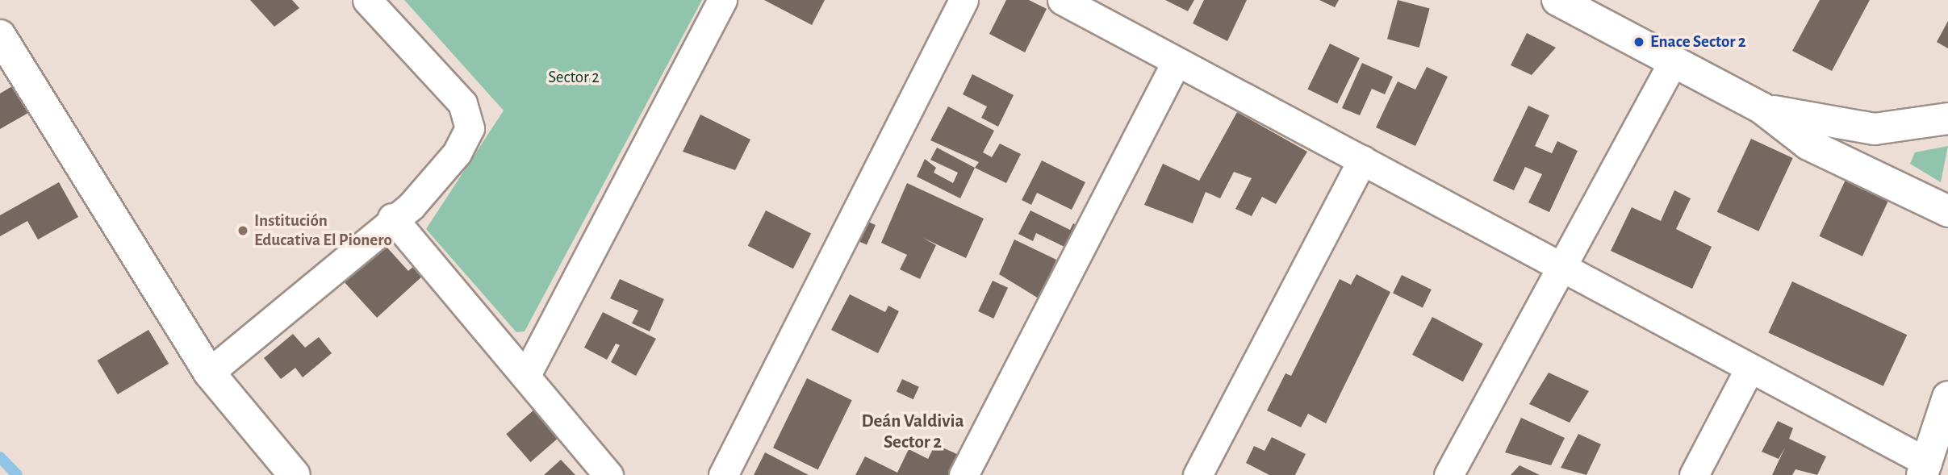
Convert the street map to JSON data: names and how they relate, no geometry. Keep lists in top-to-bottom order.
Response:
{
  "districts": ["Deán Valdivia Sector 2"],
  "parks": ["Sector 2"],
  "places": ["Enace Sector 2", "Institución Educativa El Pionero"]
}
